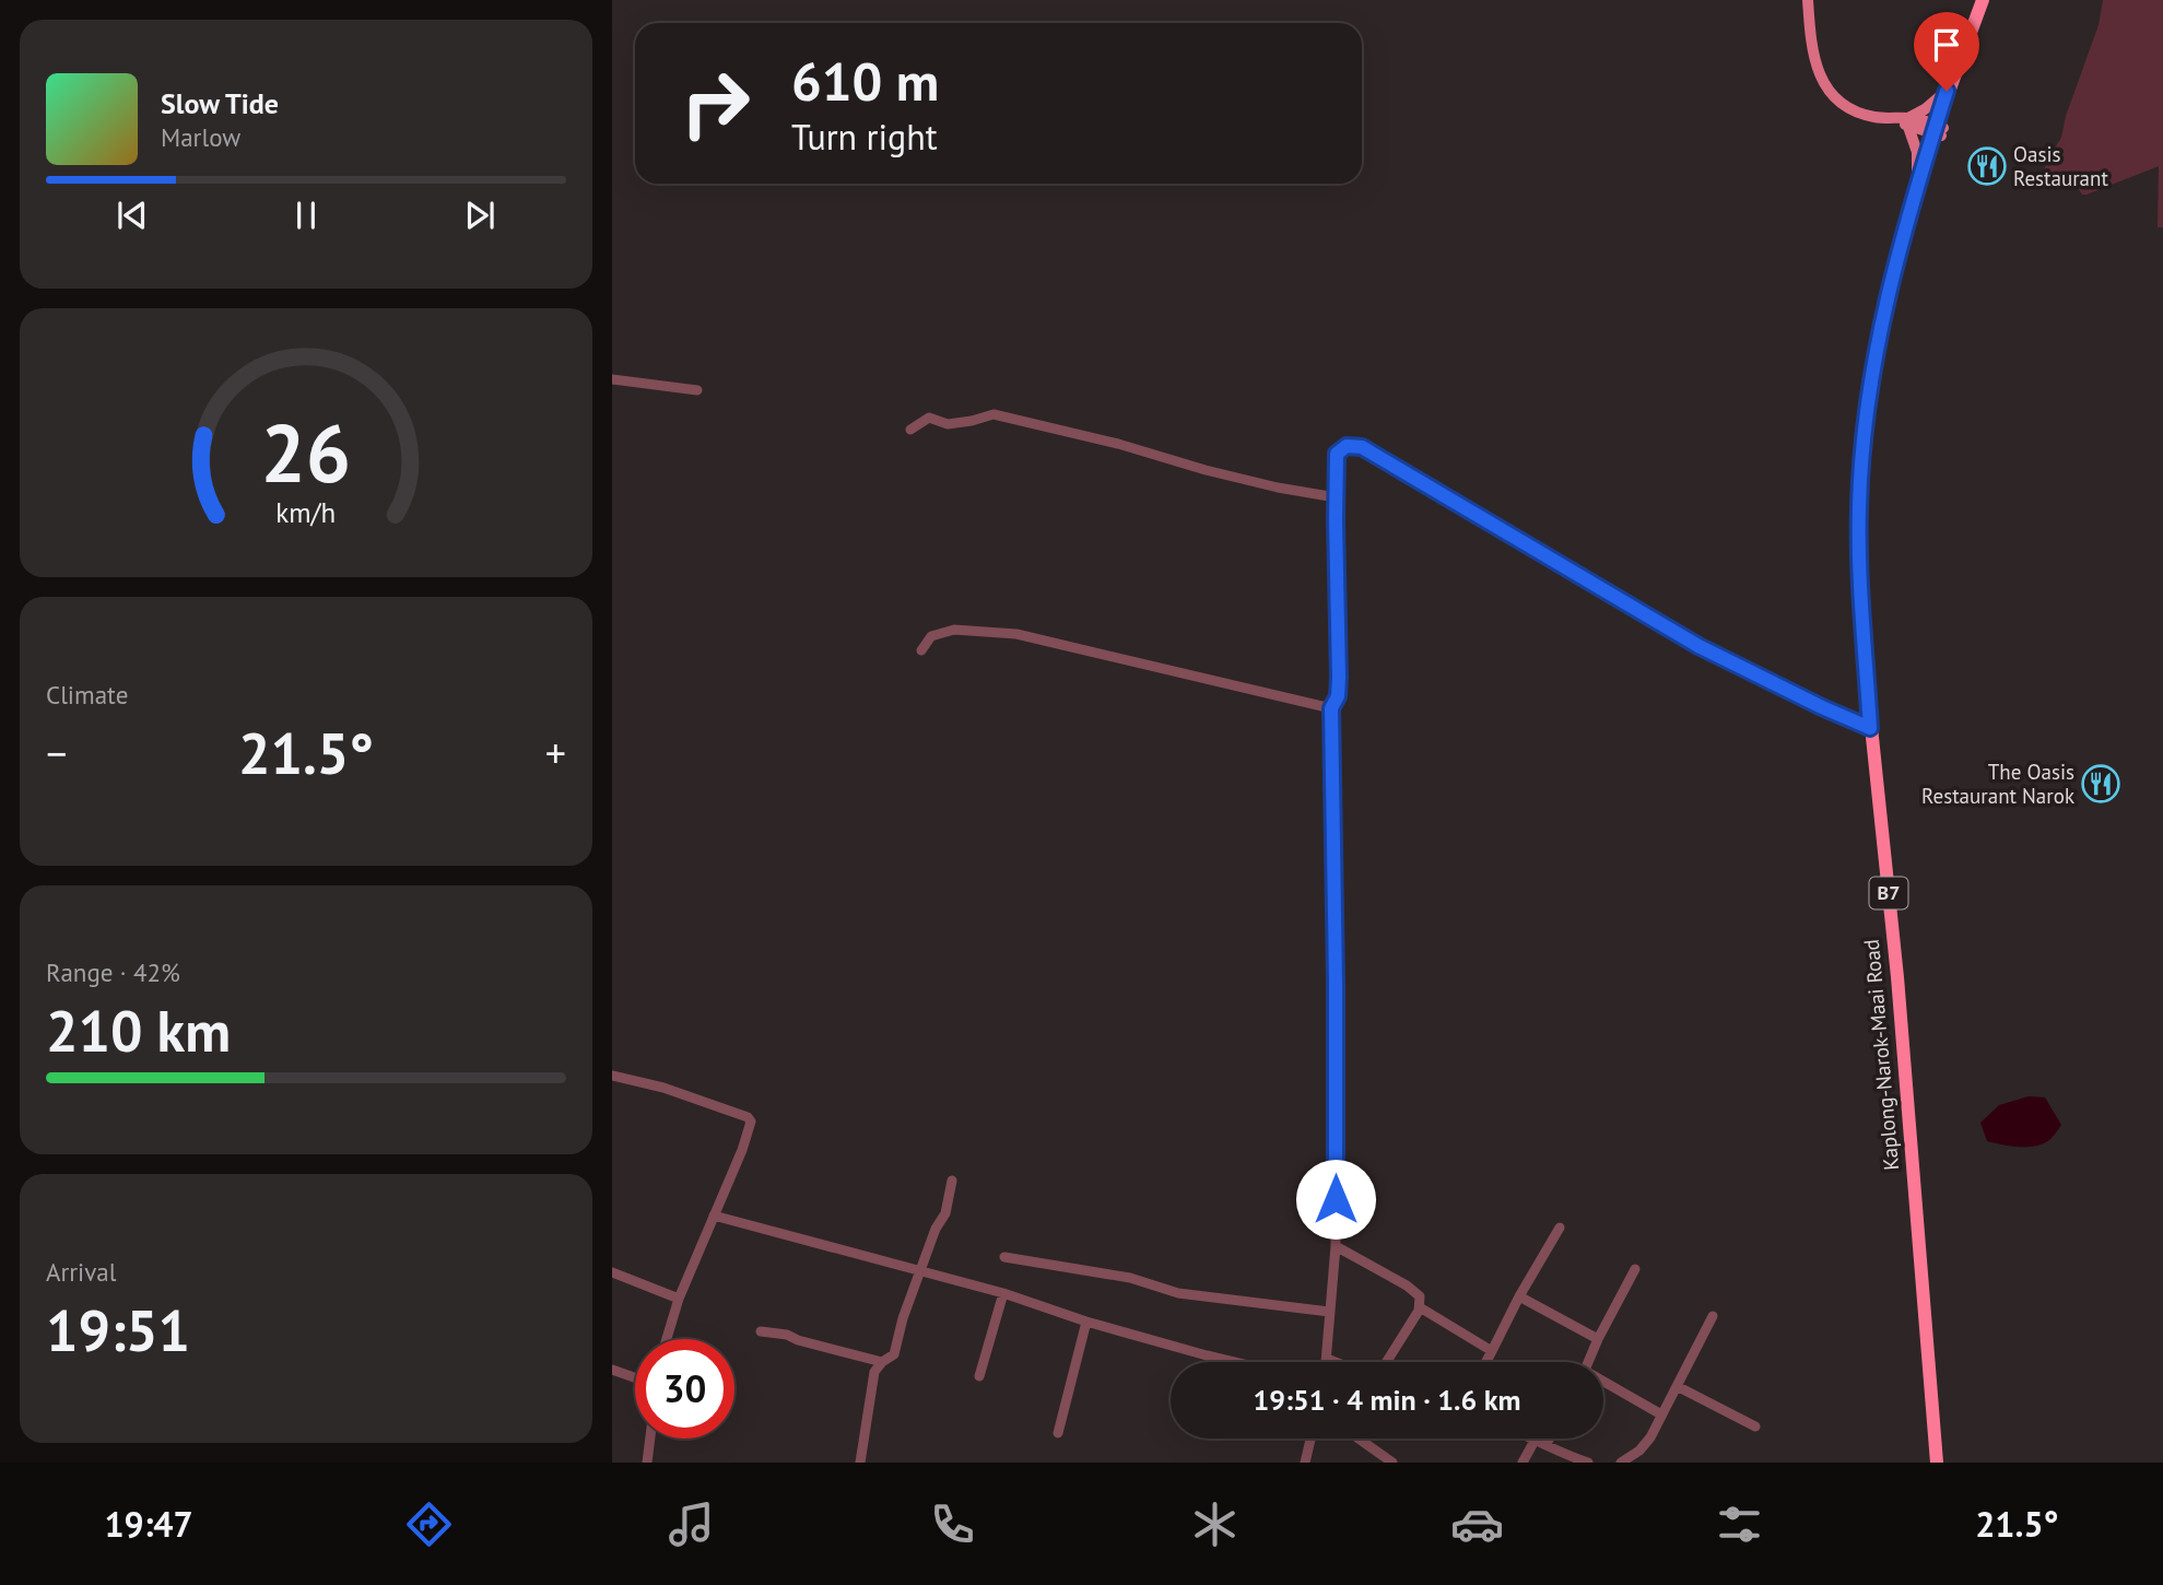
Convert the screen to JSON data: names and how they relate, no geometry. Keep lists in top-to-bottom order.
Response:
{
  "streets": {
    "highway": ["B7", "Kaplong-Narok-Maai Road"]
  },
  "places": {
    "restaurant": ["Oasis Restaurant", "The Oasis Restaurant Narok"]
  },
  "page": {
    "turn": ["610 m", "Turn right"],
    "song": ["Slow Tide", "Marlow"],
    "tile": [
      "Climate",
      ["Range · 42%", "210 km"],
      ["Arrival", "19:51"]
    ],
    "heat": ["−", "21.5°", "+"],
    "limit": "30",
    "trip": "19:51 · 4 min · 1.6 km",
    "tabs": ["19:47", "21.5°"],
    "gauge": ["26", "km/h"]
  }
}
